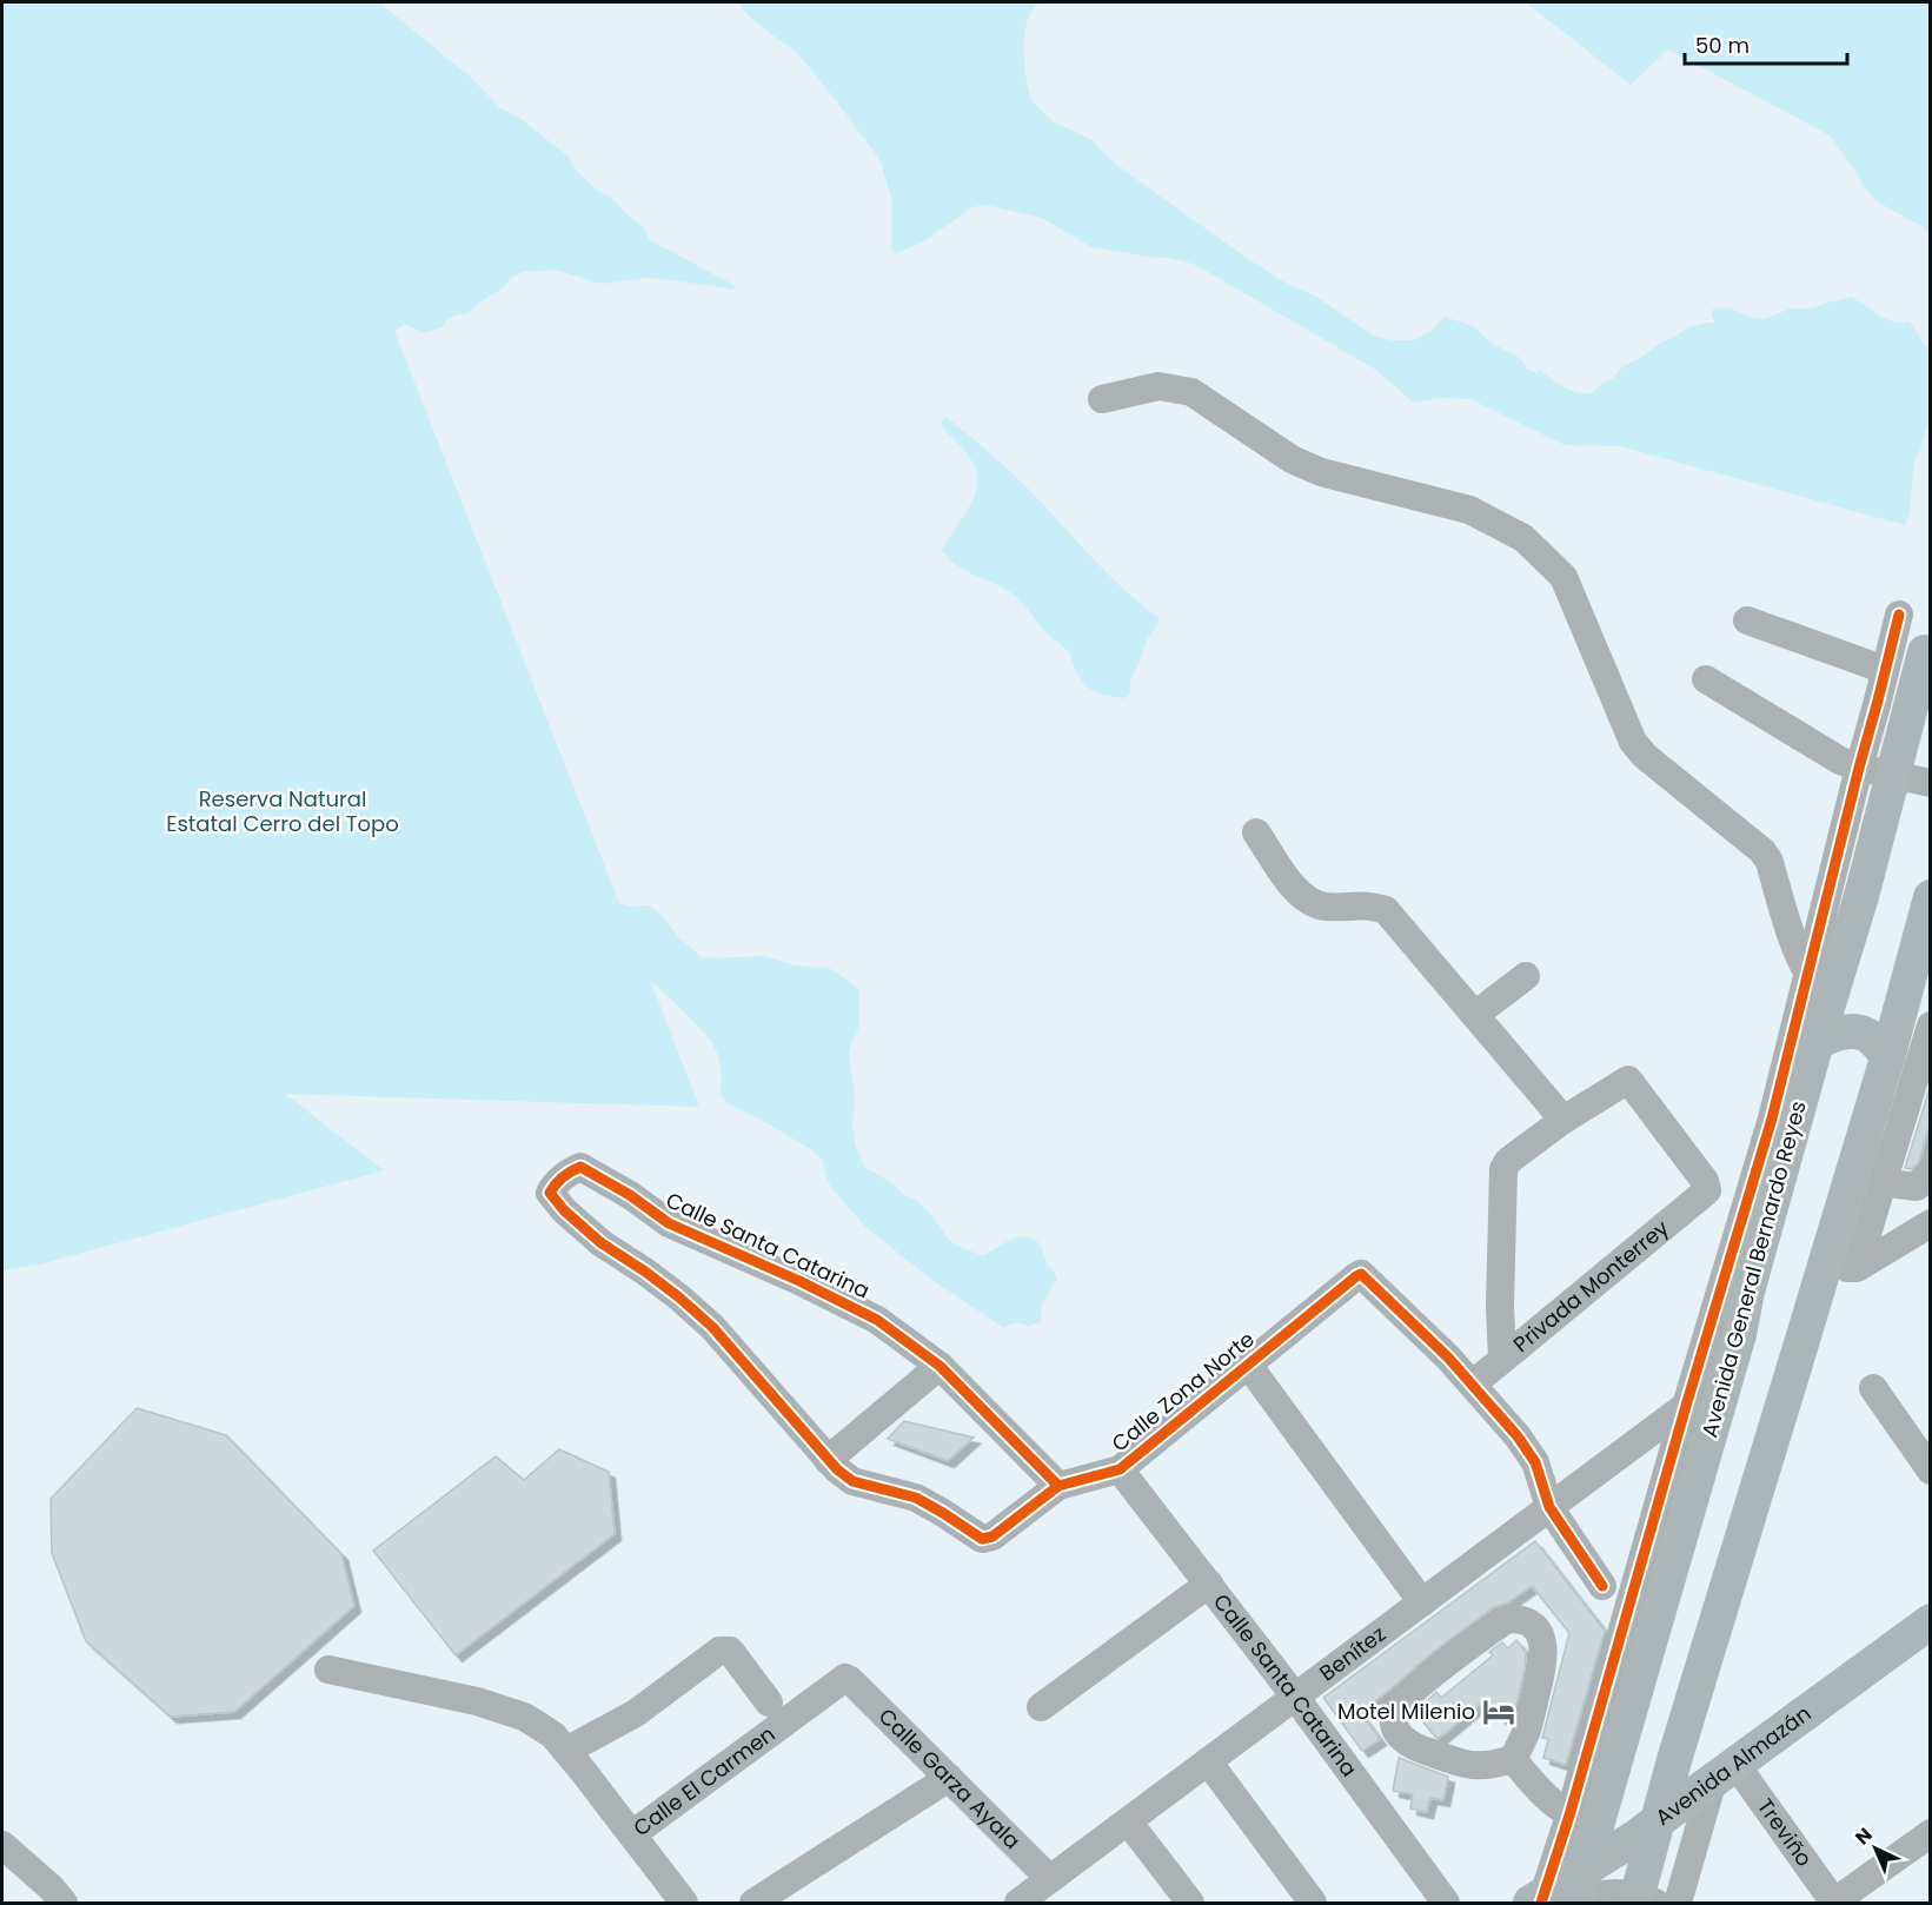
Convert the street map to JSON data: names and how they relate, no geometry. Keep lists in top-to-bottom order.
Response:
{
  "streets": {
    "main road": ["Avenida General Bernardo Reyes", "Avenida Almazán"],
    "street": [
      "Calle Santa Catarina",
      "Privada Monterrey",
      "Calle Zona Norte",
      "Benítez",
      "Calle Garza Ayala",
      "Calle El Carmen",
      "Treviño"
    ]
  },
  "crossings": [
    ["Calle Santa Catarina", "Calle Zona Norte"],
    ["Calle Santa Catarina", "Benítez"],
    ["Avenida General Bernardo Reyes", "Avenida Almazán"],
    ["Privada Monterrey", "Calle Zona Norte"],
    ["Benítez", "Calle Garza Ayala"],
    ["Avenida Almazán", "Treviño"],
    ["Calle Garza Ayala", "Calle El Carmen"]
  ],
  "parks": ["Reserva Natural Estatal Cerro del Topo"],
  "places": {
    "hotel": ["Motel Milenio"]
  },
  "scale_bar": "50 m",
  "north": "top left"
}
